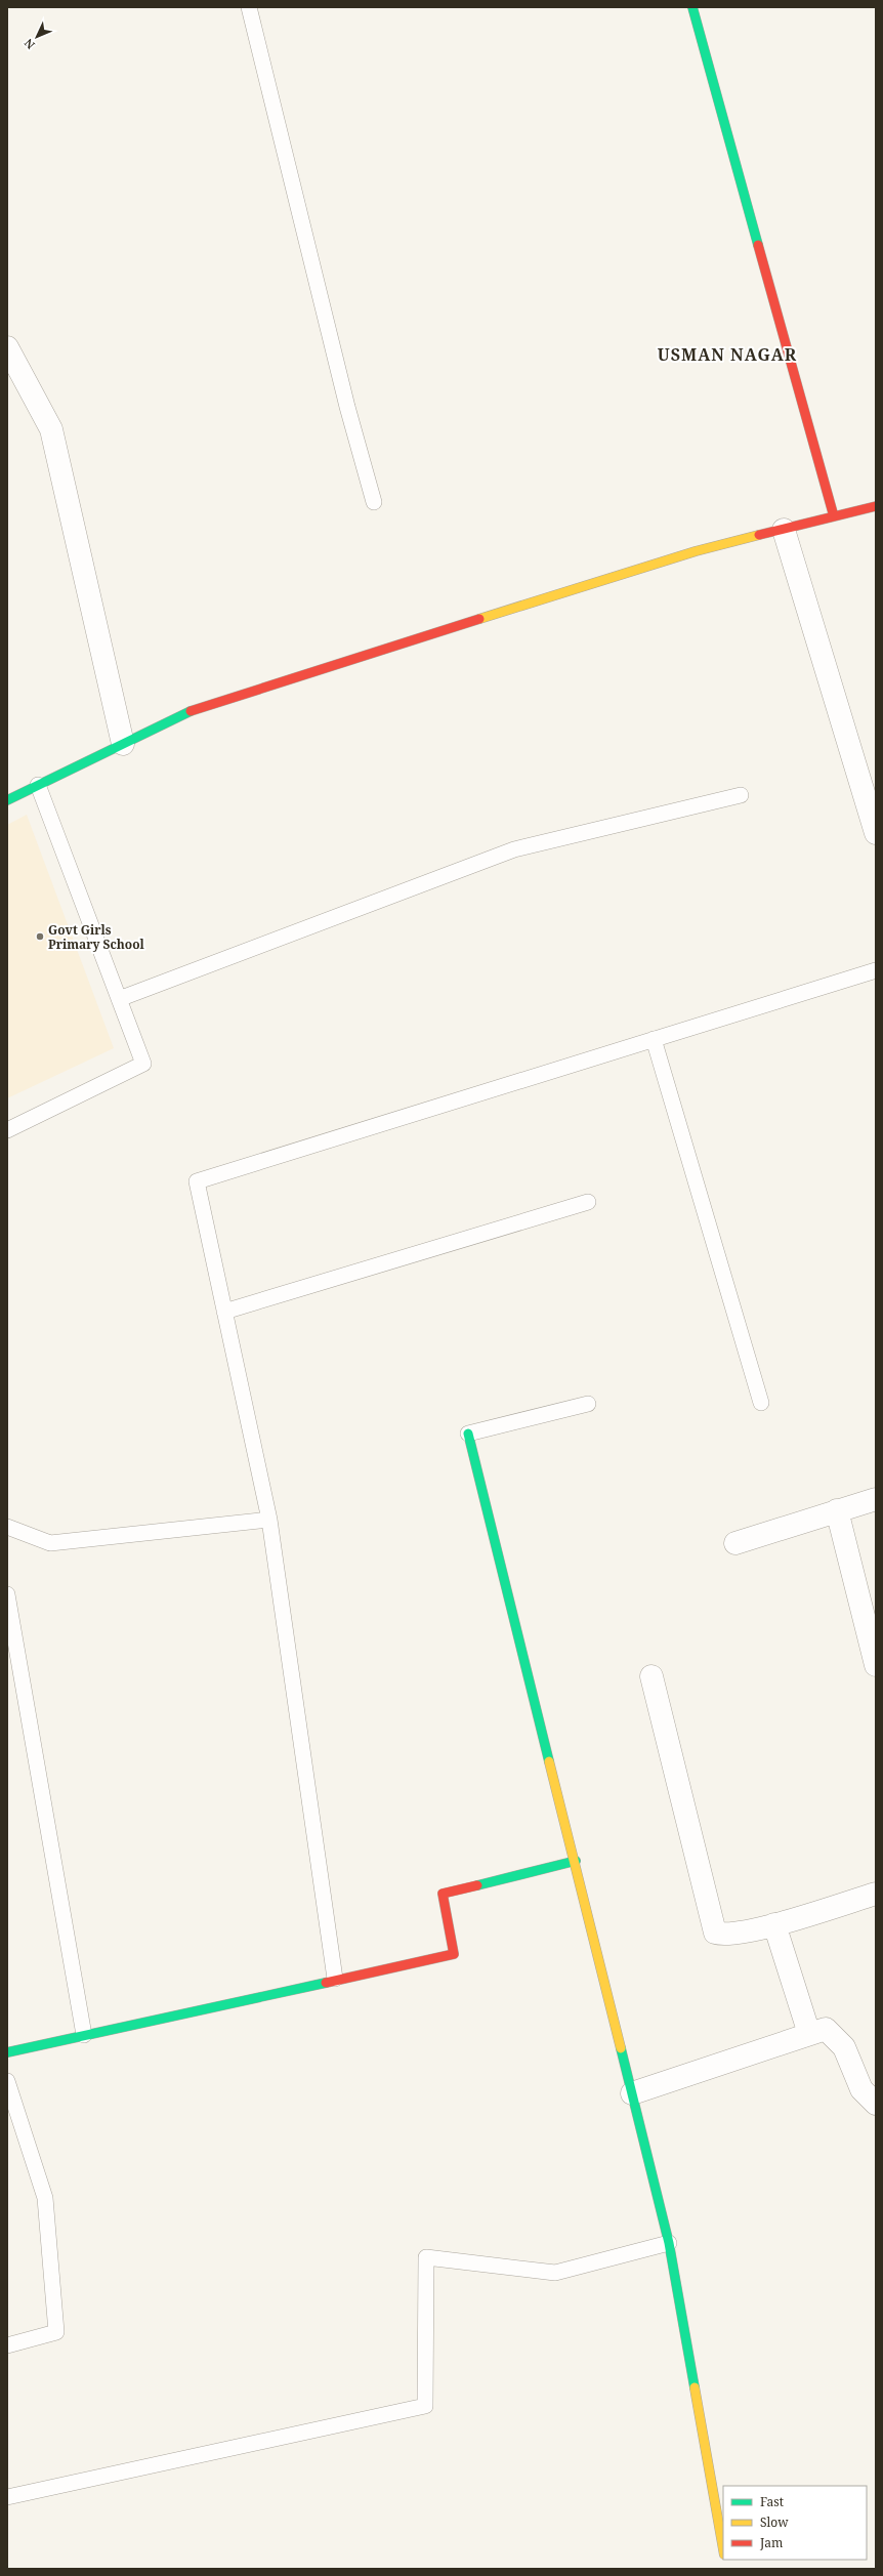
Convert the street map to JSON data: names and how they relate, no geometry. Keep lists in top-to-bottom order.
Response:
{
  "districts": ["USMAN NAGAR"],
  "places": ["Govt Girls Primary School"],
  "legend": ["Fast", "Slow", "Jam"],
  "north": "bottom left"
}
